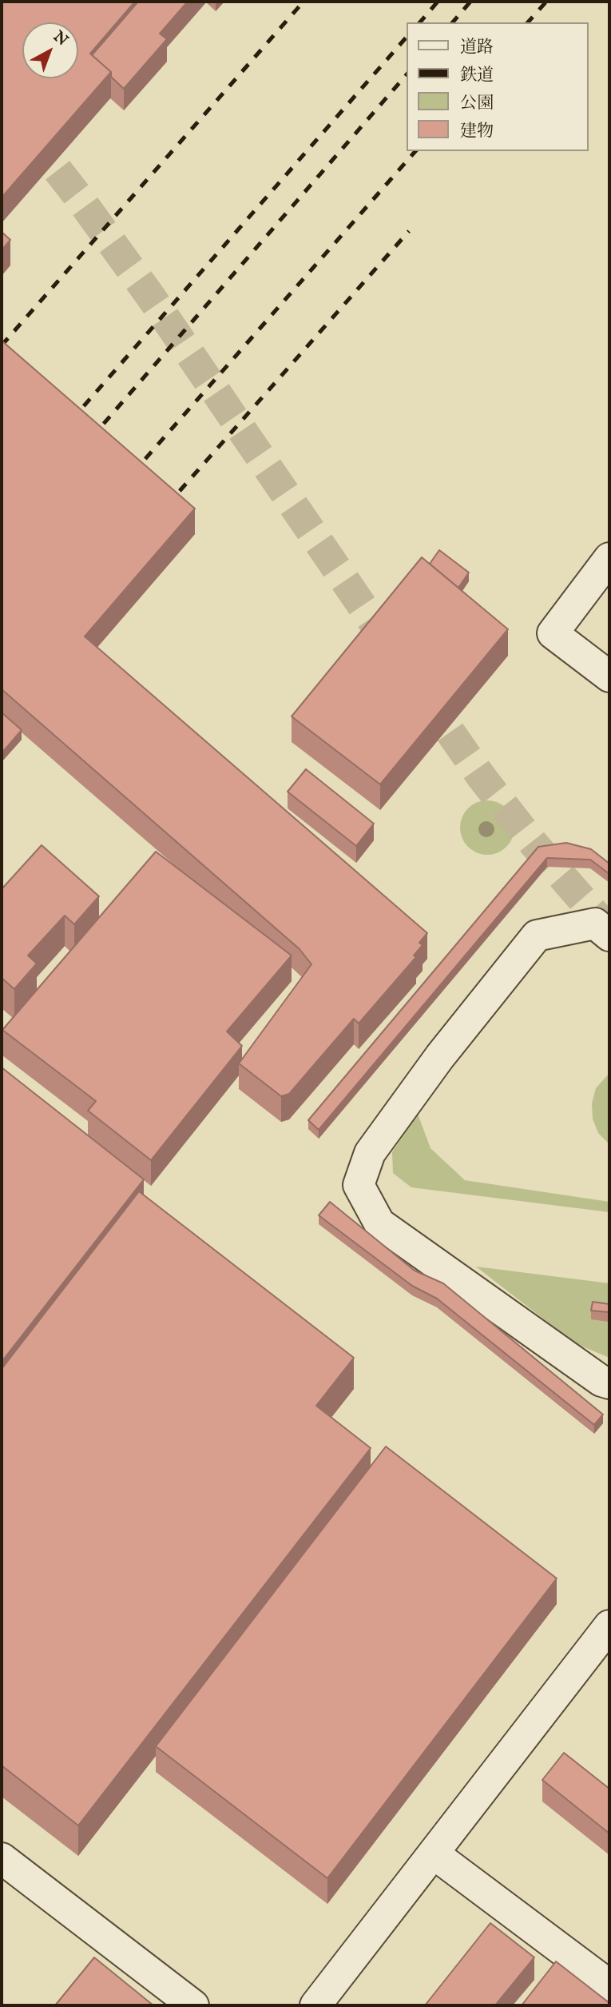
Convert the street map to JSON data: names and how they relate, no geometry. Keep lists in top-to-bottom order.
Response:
{
  "legend": [
    "道路",
    "鉄道",
    "公園",
    "建物"
  ],
  "north": "top right"
}
